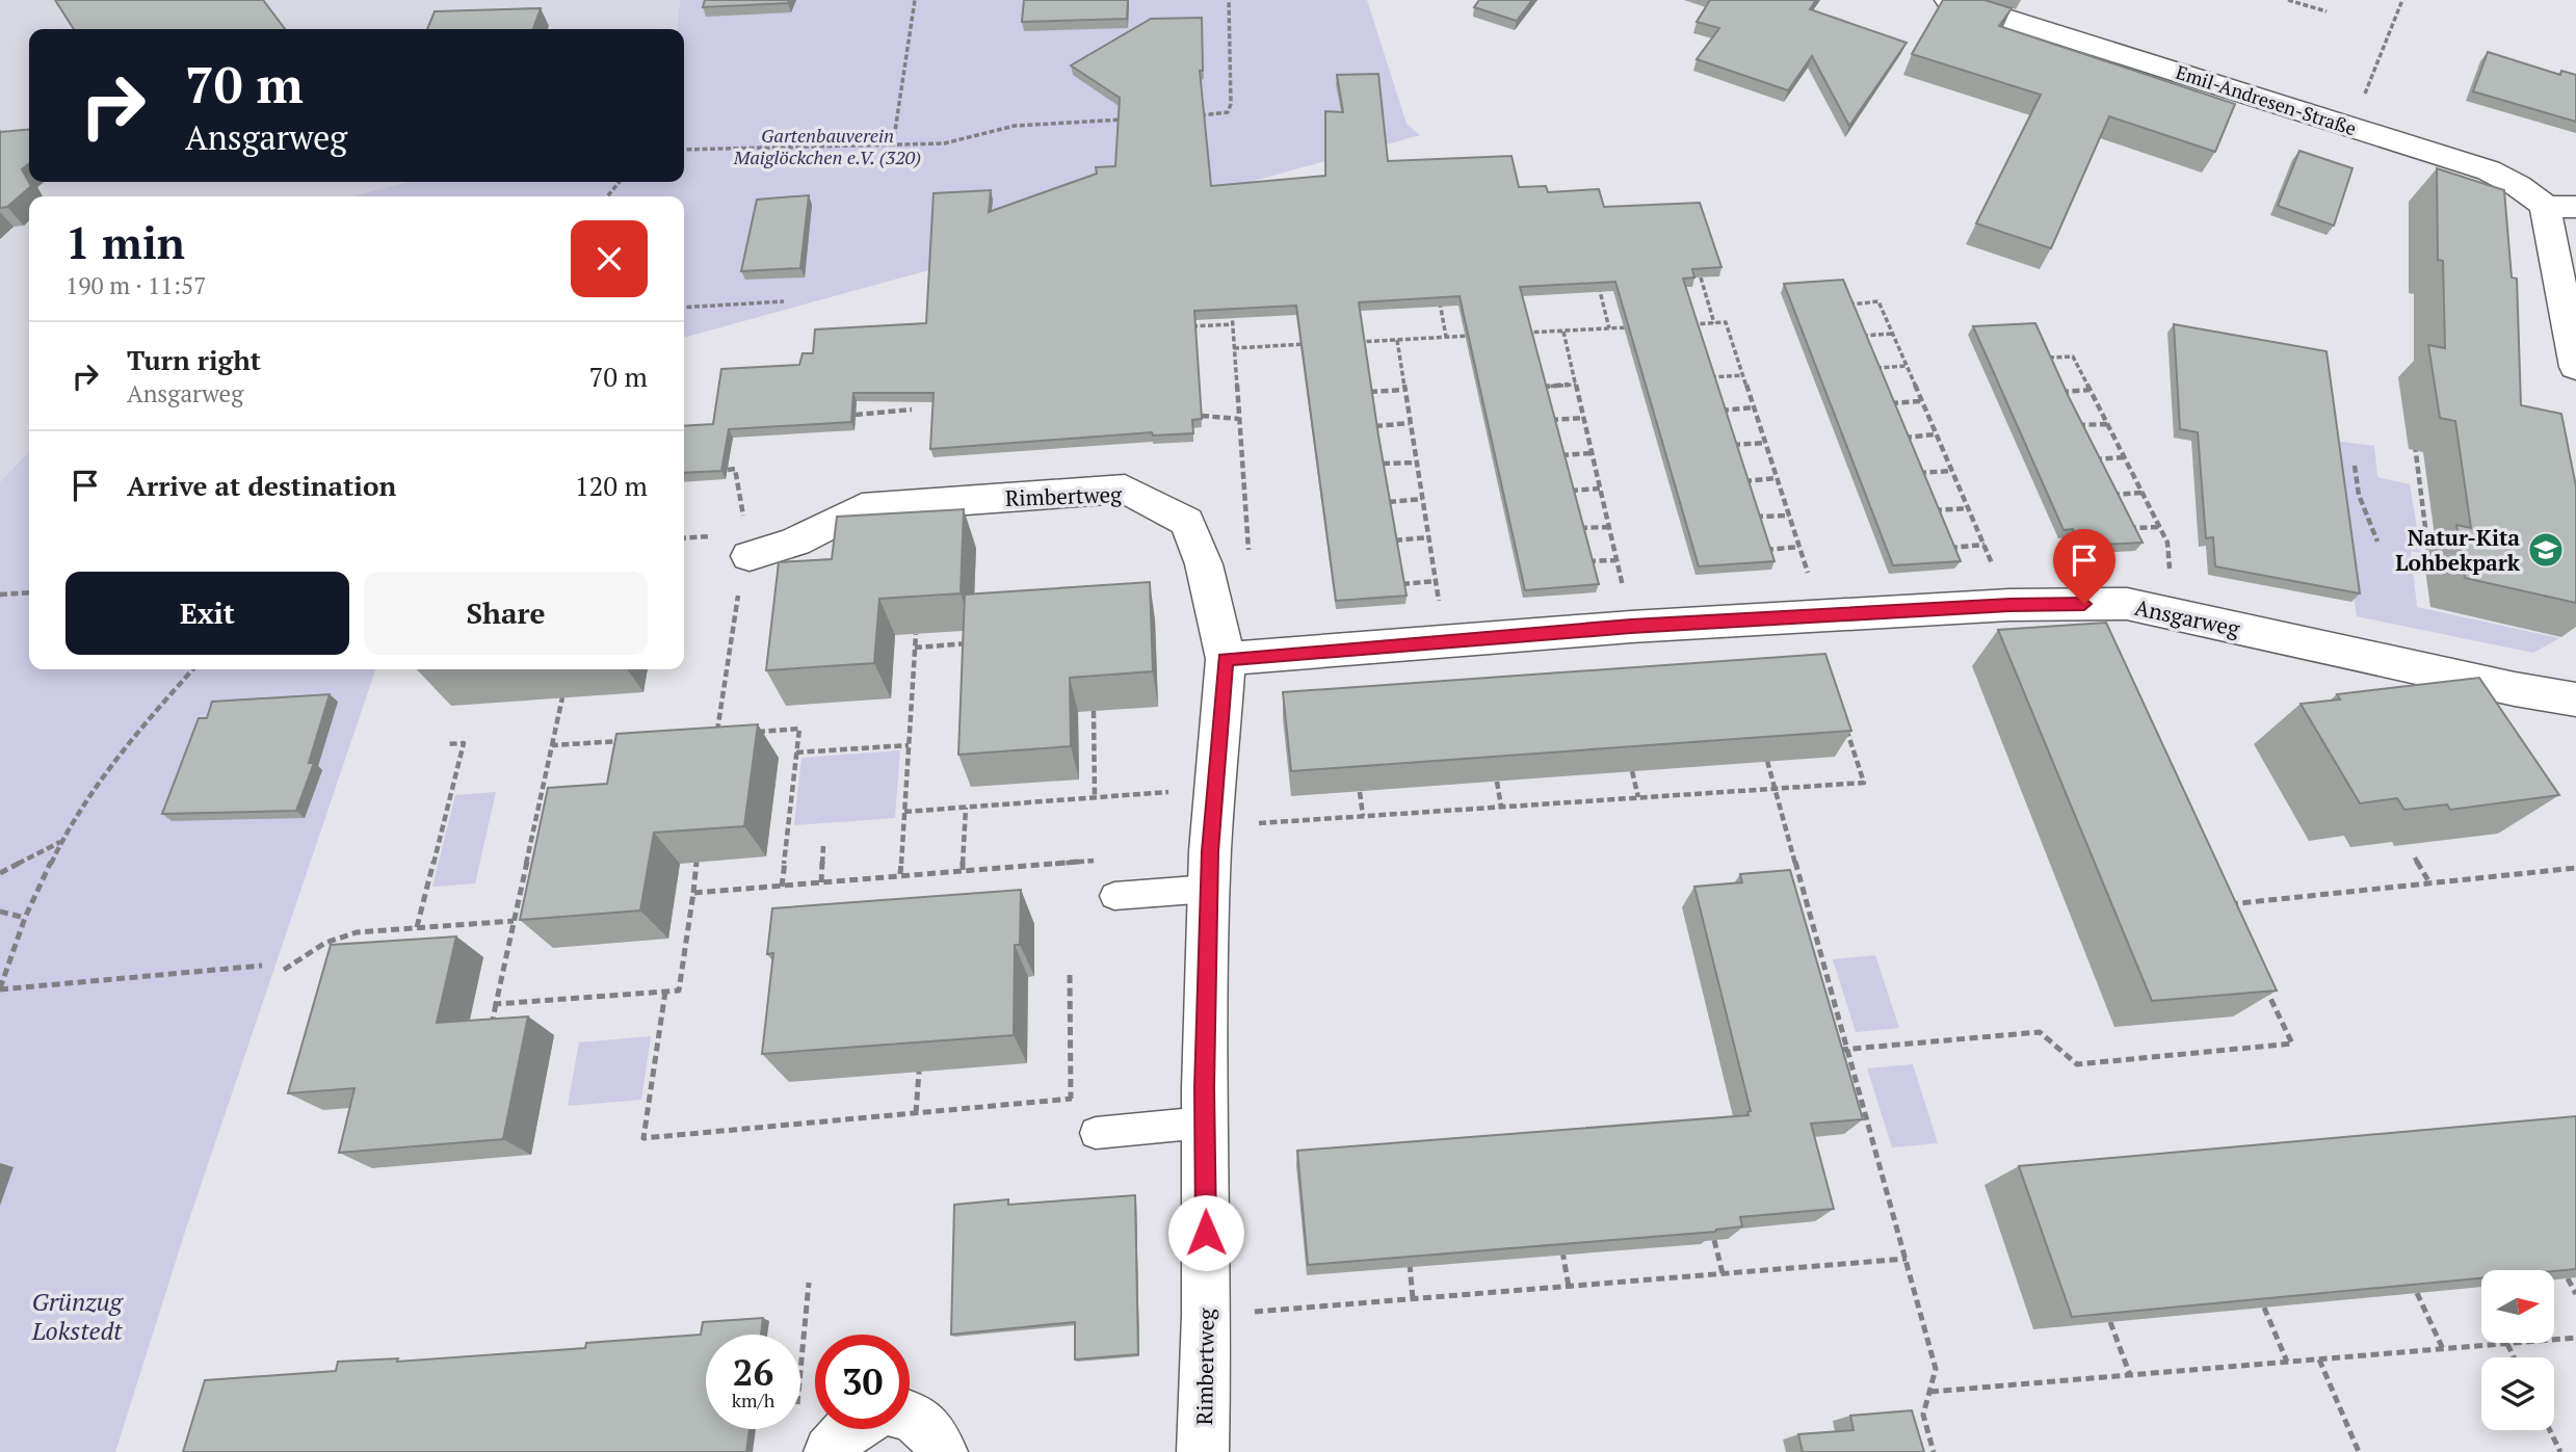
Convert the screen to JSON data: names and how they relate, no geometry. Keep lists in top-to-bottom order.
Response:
{
  "streets": {
    "street": ["Emil-Andresen-Straße", "Rimbertweg", "Ansgarweg"]
  },
  "crossings": [
    ["Rimbertweg", "Ansgarweg"]
  ],
  "parks": ["Gartenbauverein Maiglöckchen e.V. (320)", "Grünzug Lokstedt"],
  "places": {
    "school or university": ["Natur-Kita Lohbekpark"]
  },
  "north": "right",
  "page": {
    "turn": ["70 m", "Ansgarweg"],
    "heading": ["1 min", "190 m · 11:57"],
    "list": [
      {
        "name": "Turn right",
        "note": "Ansgarweg",
        "value": "70 m"
      },
      {
        "name": "Arrive at destination",
        "value": "120 m"
      }
    ],
    "buttons": ["Exit", "Share"],
    "speed": "26 km/h",
    "limit": "30"
  }
}
